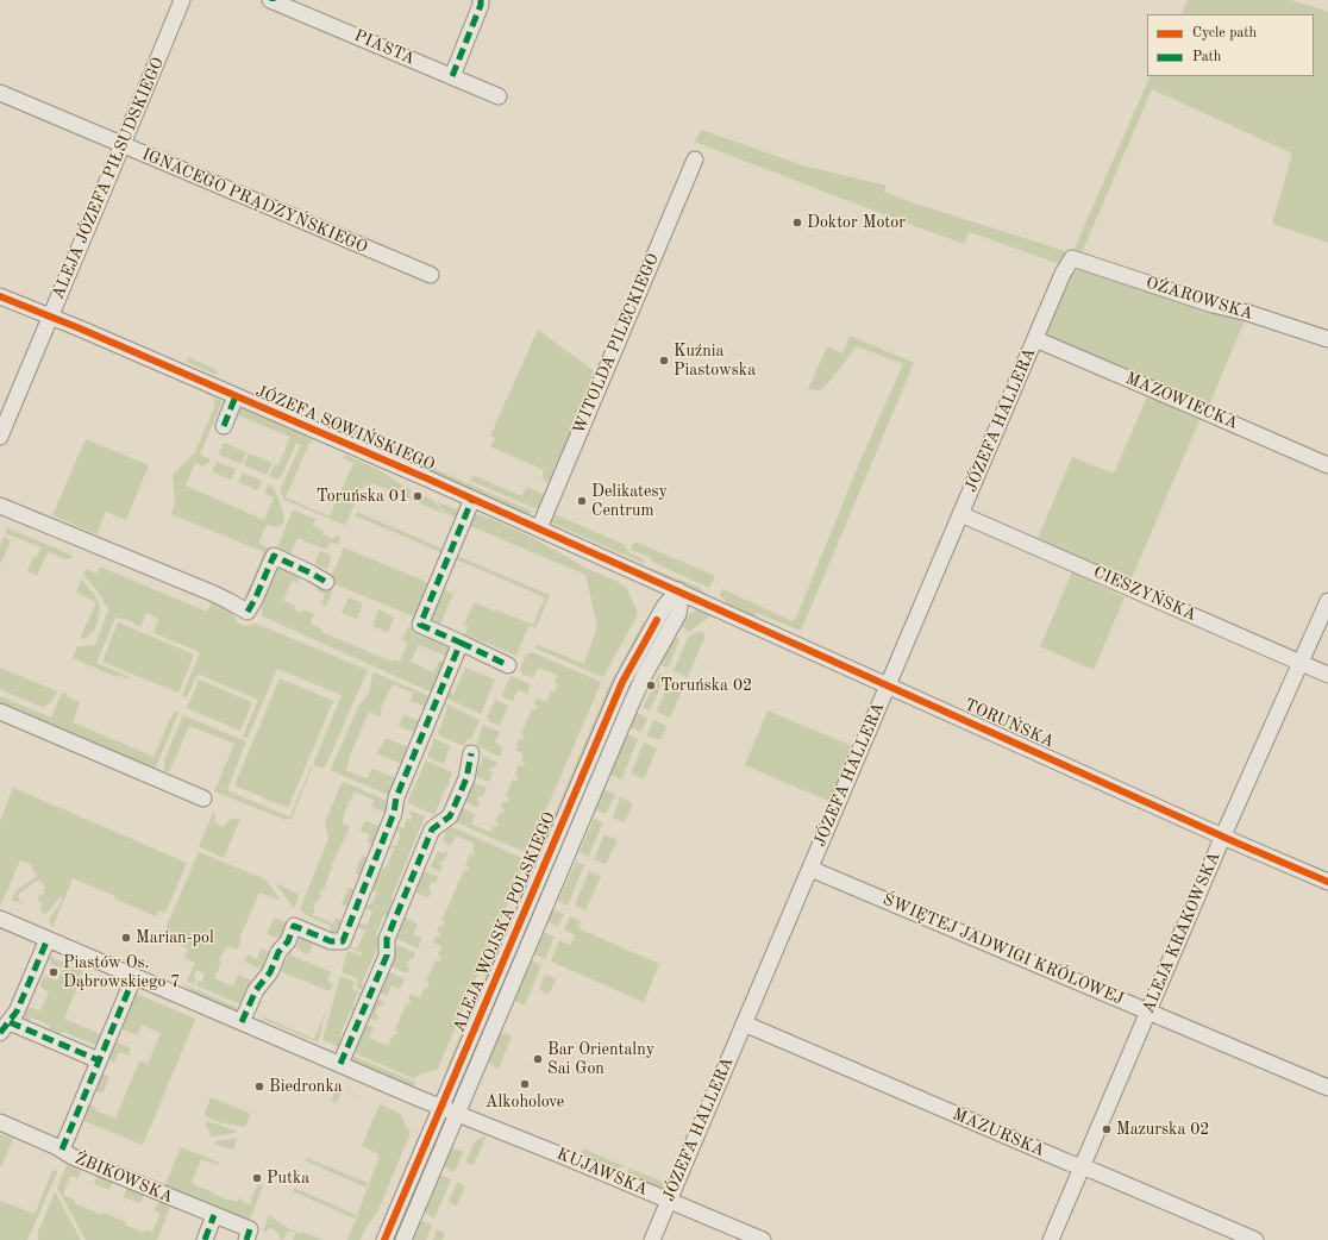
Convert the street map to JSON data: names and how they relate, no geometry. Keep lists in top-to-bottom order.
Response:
{
  "streets": {
    "street": [
      "PIASTA",
      "ALEJA JÓZEFA PIŁSUDSKIEGO",
      "IGNACEGO PRĄDZYŃSKIEGO",
      "OŻAROWSKA",
      "WITOLDA PILECKIEGO",
      "MAZOWIECKA",
      "JÓZEFA HALLERA",
      "JÓZEFA SOWIŃSKIEGO",
      "CIESZYŃSKA",
      "TORUŃSKA",
      "ALEJA WOJSKA POLSKIEGO",
      "ALEJA KRAKOWSKA",
      "ŚWIĘTEJ JADWIGI KRÓLOWEJ",
      "MAZURSKA",
      "KUJAWSKA",
      "ŻBIKOWSKA"
    ]
  },
  "crossings": [
    ["ALEJA JÓZEFA PIŁSUDSKIEGO", "IGNACEGO PRĄDZYŃSKIEGO"],
    ["ALEJA JÓZEFA PIŁSUDSKIEGO", "JÓZEFA SOWIŃSKIEGO"],
    ["OŻAROWSKA", "JÓZEFA HALLERA"],
    ["WITOLDA PILECKIEGO", "JÓZEFA SOWIŃSKIEGO"],
    ["MAZOWIECKA", "JÓZEFA HALLERA"],
    ["JÓZEFA HALLERA", "CIESZYŃSKA"],
    ["JÓZEFA HALLERA", "TORUŃSKA"],
    ["JÓZEFA HALLERA", "ŚWIĘTEJ JADWIGI KRÓLOWEJ"],
    ["JÓZEFA HALLERA", "MAZURSKA"],
    ["JÓZEFA HALLERA", "KUJAWSKA"],
    ["JÓZEFA SOWIŃSKIEGO", "TORUŃSKA"],
    ["JÓZEFA SOWIŃSKIEGO", "ALEJA WOJSKA POLSKIEGO"],
    ["CIESZYŃSKA", "ALEJA KRAKOWSKA"],
    ["TORUŃSKA", "ALEJA WOJSKA POLSKIEGO"],
    ["TORUŃSKA", "ALEJA KRAKOWSKA"],
    ["ALEJA WOJSKA POLSKIEGO", "KUJAWSKA"],
    ["ALEJA KRAKOWSKA", "ŚWIĘTEJ JADWIGI KRÓLOWEJ"],
    ["ALEJA KRAKOWSKA", "MAZURSKA"]
  ],
  "places": [
    "Doktor Motor",
    "Kuźnia Piastowska",
    "Toruńska 01",
    "Delikatesy Centrum",
    "Toruńska 02",
    "Marian-pol",
    "Piastów Os. Dąbrowskiego 7",
    "Bar Orientalny Sai Gon",
    "Alkoholove",
    "Biedronka",
    "Mazurska 02",
    "Putka"
  ],
  "legend": ["Cycle path", "Path"]
}
